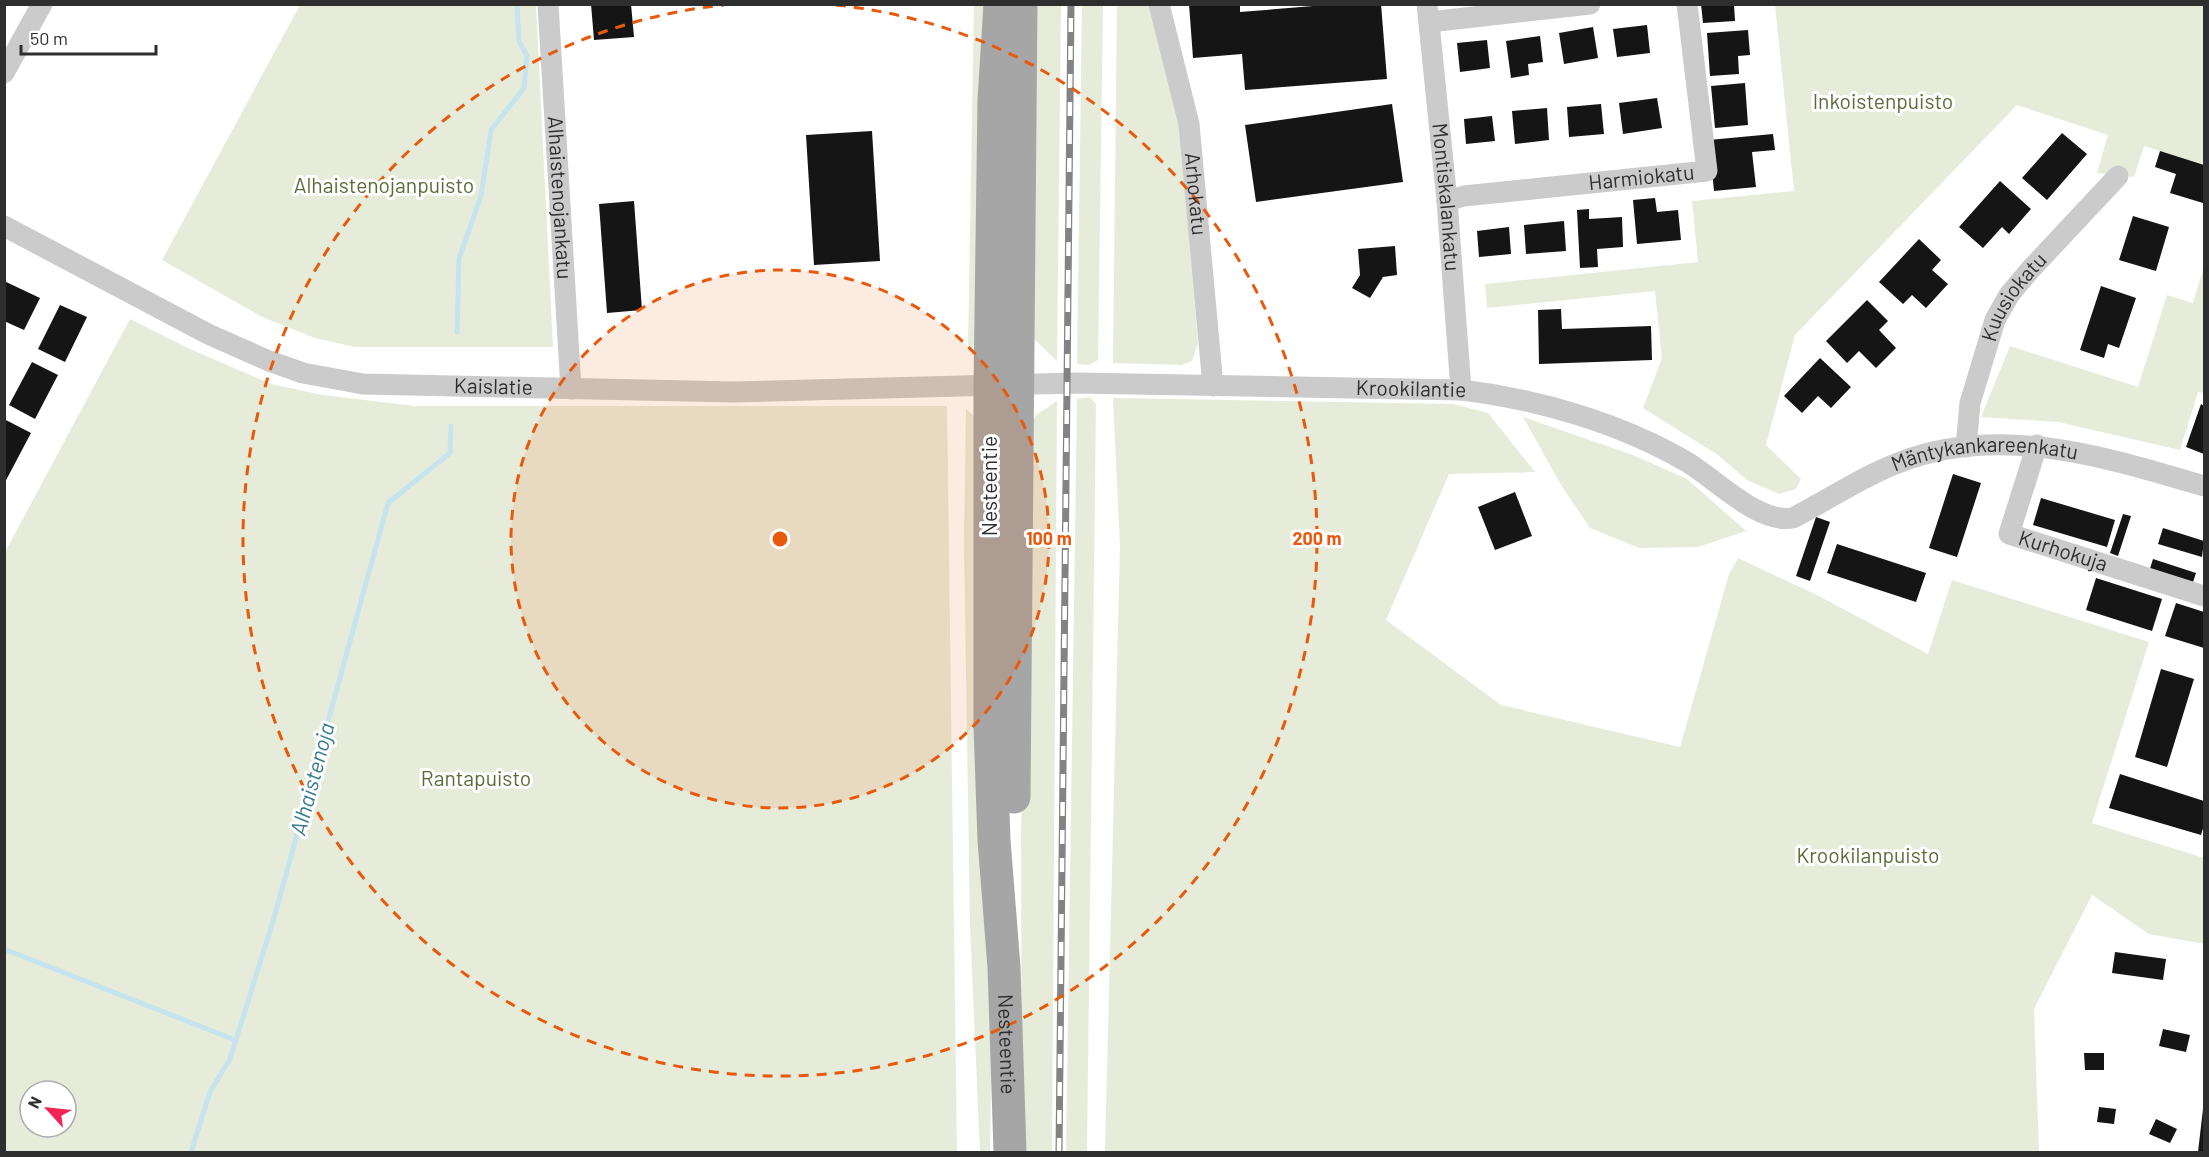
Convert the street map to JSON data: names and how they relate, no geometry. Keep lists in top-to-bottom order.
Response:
{
  "streets": {
    "main road": ["Nesteentie"],
    "street": [
      "Harmiokatu",
      "Arhokatu",
      "Alhaistenojankatu",
      "Montiskalankatu",
      "Kuusiokatu",
      "Kaislatie",
      "Krookilantie",
      "Mäntykankareenkatu",
      "Kurhokuja"
    ]
  },
  "crossings": [
    ["Harmiokatu", "Montiskalankatu"],
    ["Arhokatu", "Krookilantie"],
    ["Alhaistenojankatu", "Kaislatie"],
    ["Montiskalankatu", "Krookilantie"],
    ["Kuusiokatu", "Mäntykankareenkatu"],
    ["Kaislatie", "Krookilantie"],
    ["Kaislatie", "Nesteentie"],
    ["Krookilantie", "Mäntykankareenkatu"],
    ["Krookilantie", "Nesteentie"],
    ["Mäntykankareenkatu", "Kurhokuja"]
  ],
  "water": ["Alhaistenoja"],
  "parks": [
    "Inkoistenpuisto",
    "Alhaistenojanpuisto",
    "Rantapuisto",
    "Krookilanpuisto"
  ],
  "scale_bar": "50 m",
  "north": "top left",
  "rings": ["100 m", "200 m"]
}
